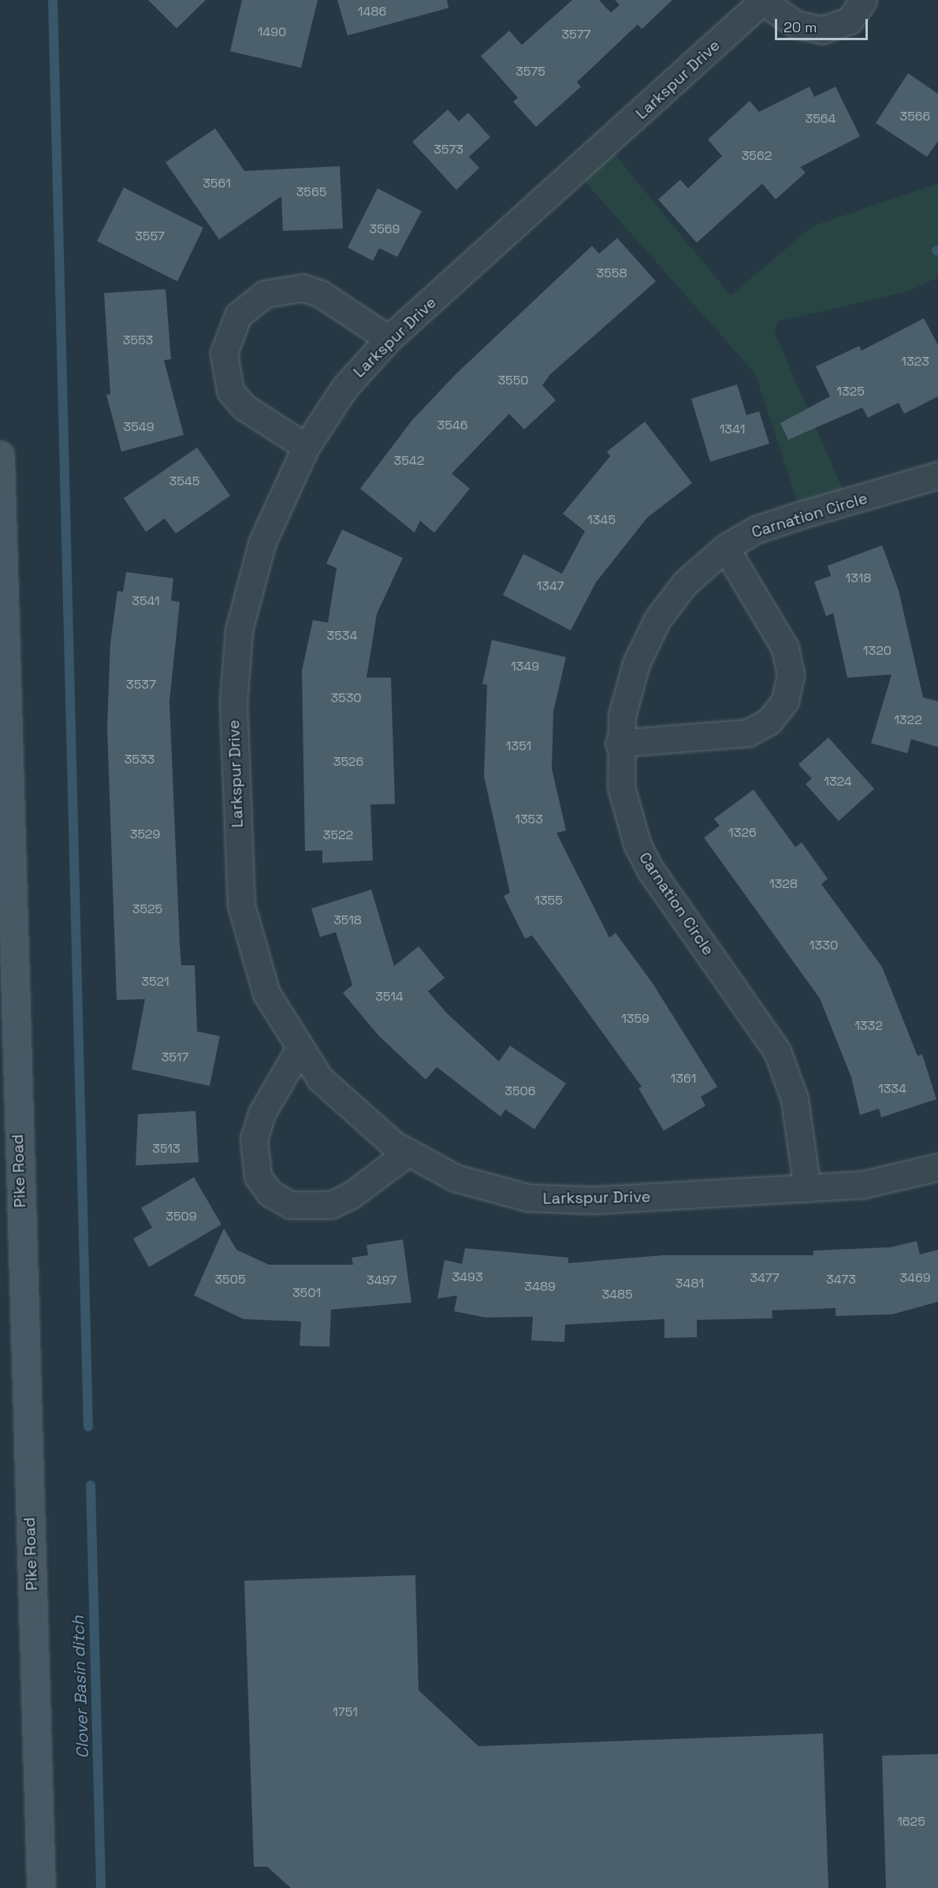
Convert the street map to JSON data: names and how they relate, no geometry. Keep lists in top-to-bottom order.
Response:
{
  "streets": {
    "street": ["Larkspur Drive", "Carnation Circle", "Pike Road"]
  },
  "crossings": [
    ["Larkspur Drive", "Carnation Circle"]
  ],
  "water": ["Clover Basin ditch"],
  "house_numbers": [
    "1486",
    "1490",
    "3577",
    "3575",
    "3566",
    "3564",
    "3573",
    "3562",
    "3561",
    "3565",
    "3569",
    "3557",
    "3558",
    "3553",
    "1323",
    "3550",
    "1325",
    "3546",
    "3549",
    "1341",
    "3542",
    "3545",
    "1345",
    "1318",
    "1347",
    "3541",
    "3534",
    "1320",
    "1349",
    "3537",
    "3530",
    "1322",
    "1351",
    "3533",
    "3526",
    "1324",
    "1353",
    "1326",
    "3529",
    "3522",
    "1328",
    "1355",
    "3525",
    "3518",
    "1330",
    "3521",
    "3514",
    "1359",
    "1332",
    "3517",
    "1361",
    "1334",
    "3506",
    "3513",
    "3509",
    "3493",
    "3477",
    "3469",
    "3505",
    "3473",
    "3497",
    "3481",
    "3489",
    "3501",
    "3485",
    "1751",
    "1625"
  ],
  "scale_bar": "20 m"
}
